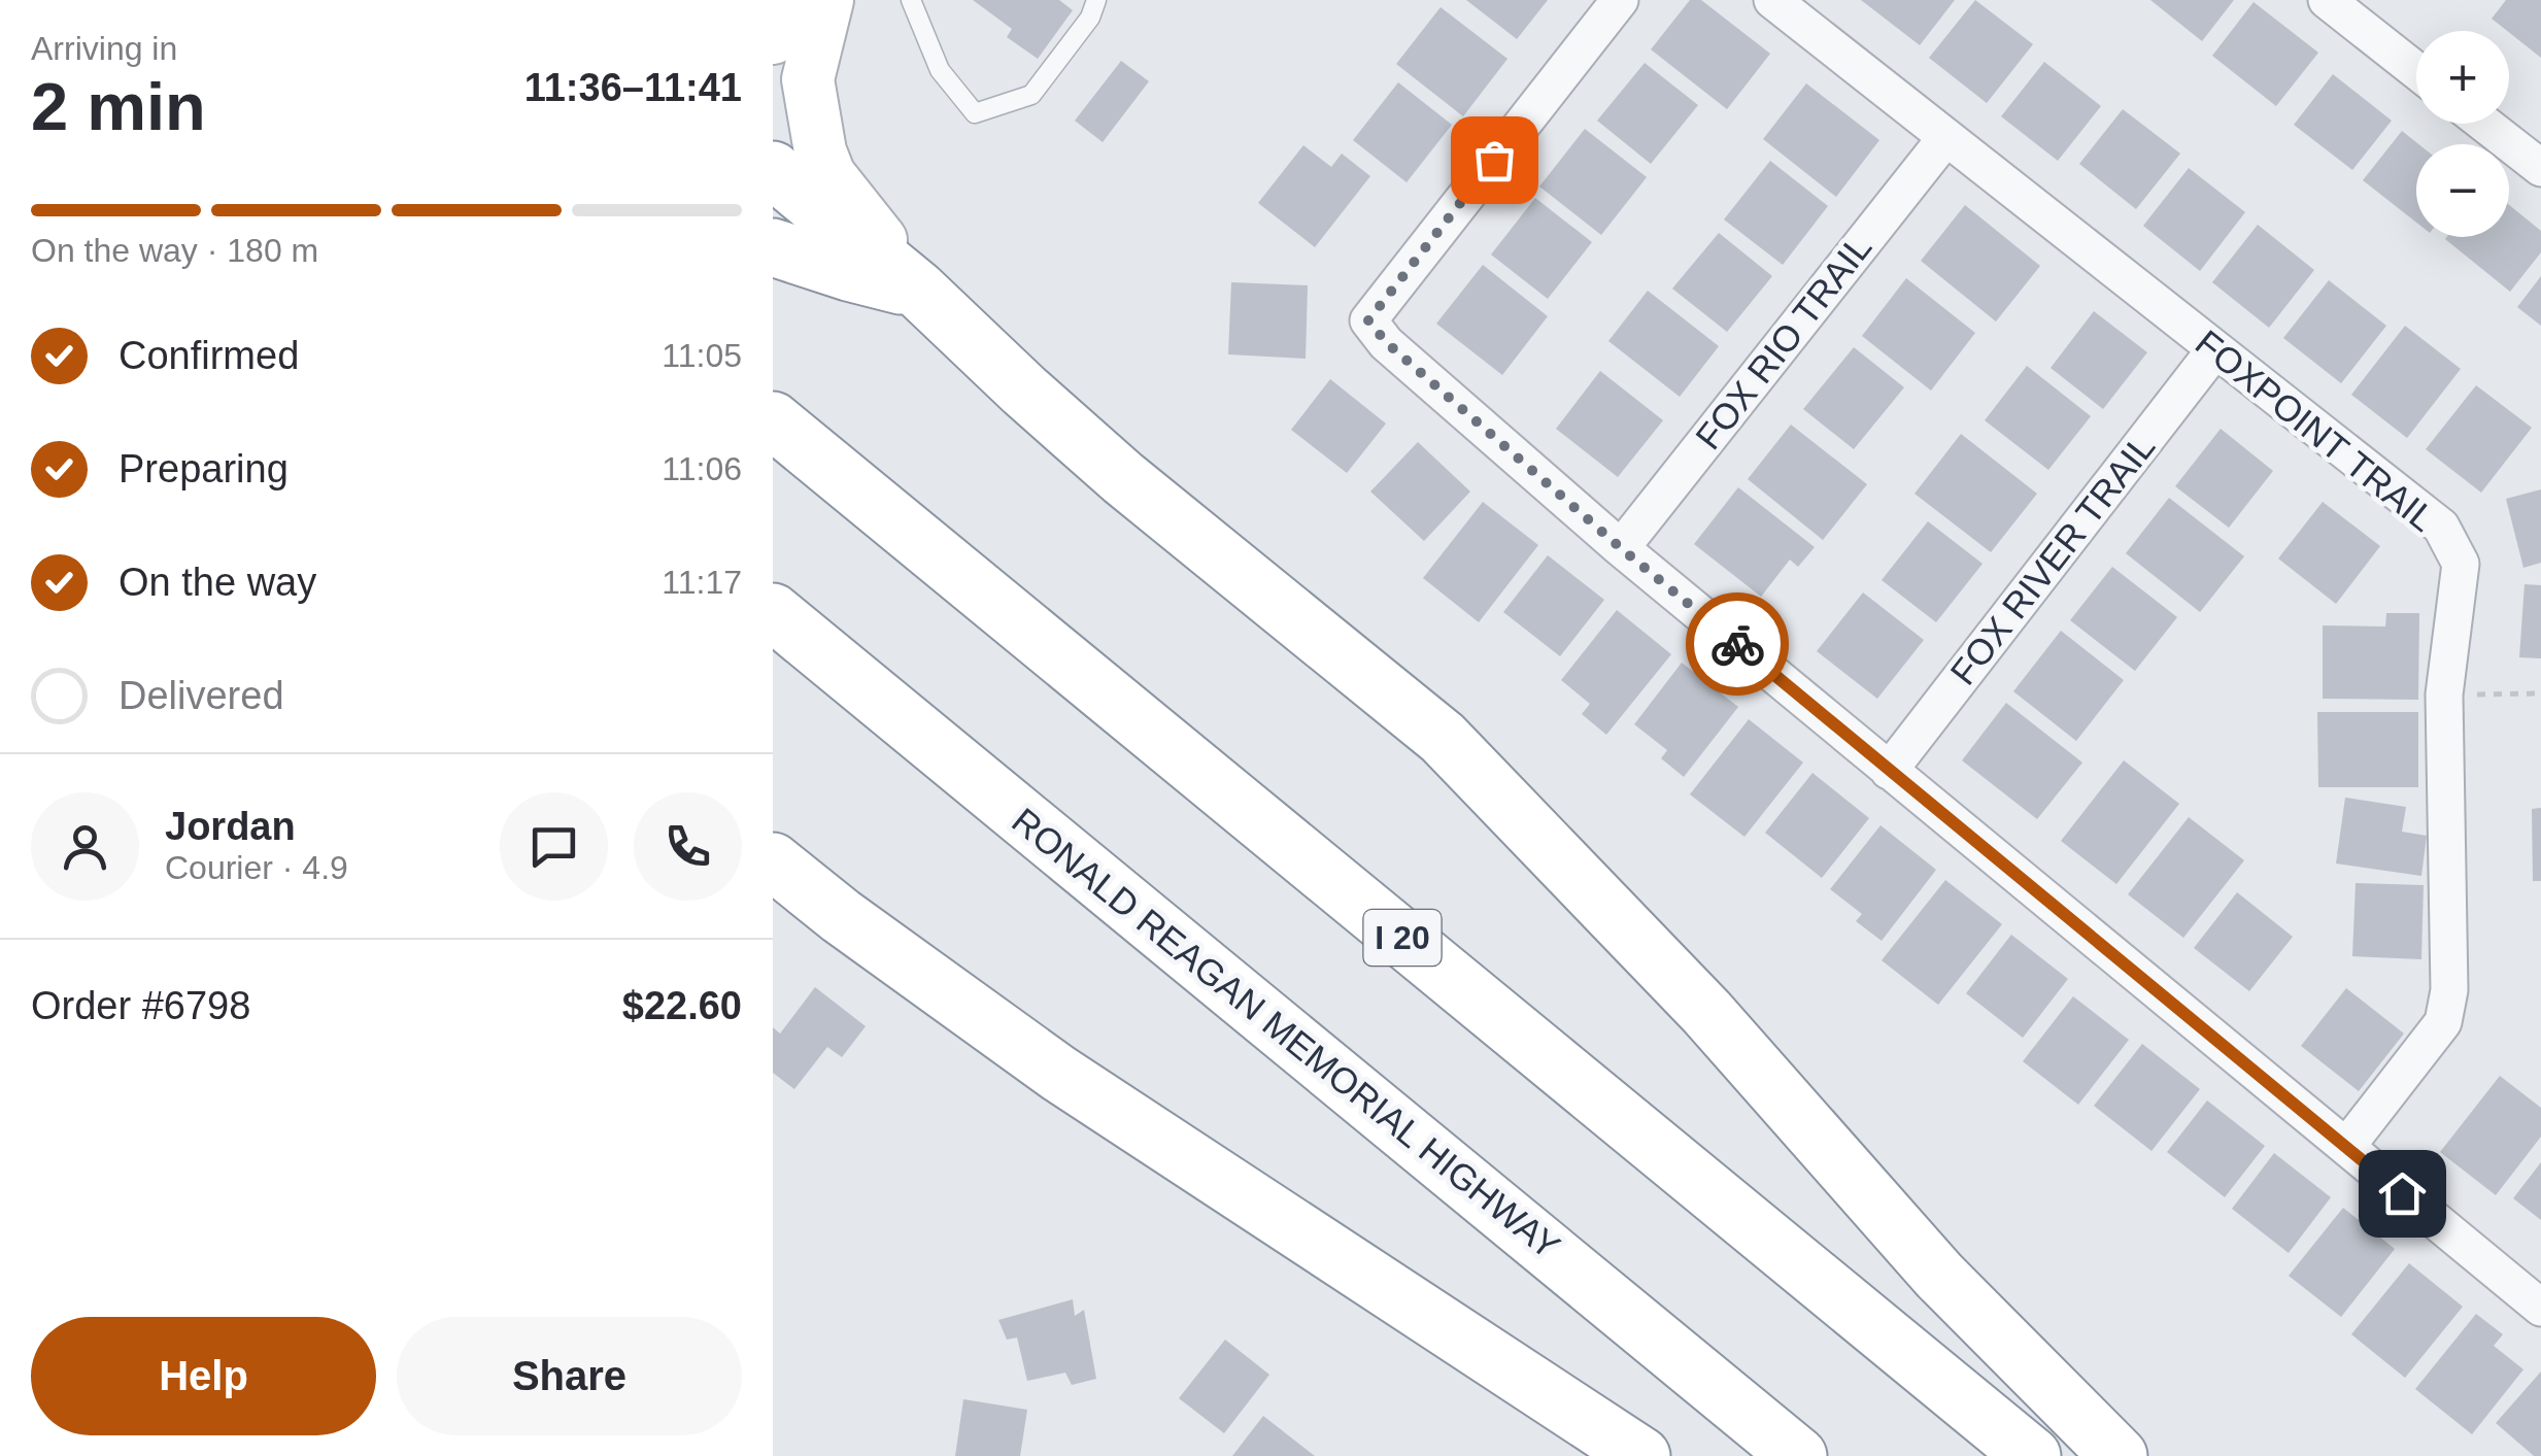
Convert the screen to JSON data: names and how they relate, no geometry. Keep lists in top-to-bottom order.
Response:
{
  "streets": {
    "highway": ["I 20", "RONALD REAGAN MEMORIAL HIGHWAY"],
    "street": ["FOX RIO TRAIL", "FOXPOINT TRAIL", "FOX RIVER TRAIL"]
  },
  "crossings": [
    ["FOX RIO TRAIL", "FOXPOINT TRAIL"],
    ["FOXPOINT TRAIL", "FOX RIVER TRAIL"]
  ],
  "page": {
    "heading": ["2 min", "Arriving in", "11:36–11:41"],
    "panel": [
      "Jordan",
      "Courier · 4.9",
      "Order #6798",
      "$22.60"
    ],
    "map_buttons": ["+", "−"],
    "bar": "On the way · 180 m",
    "list": [
      ["Confirmed", "11:05"],
      ["Preparing", "11:06"],
      ["On the way", "11:17"],
      "Delivered"
    ],
    "buttons": ["Help", "Share"]
  }
}
